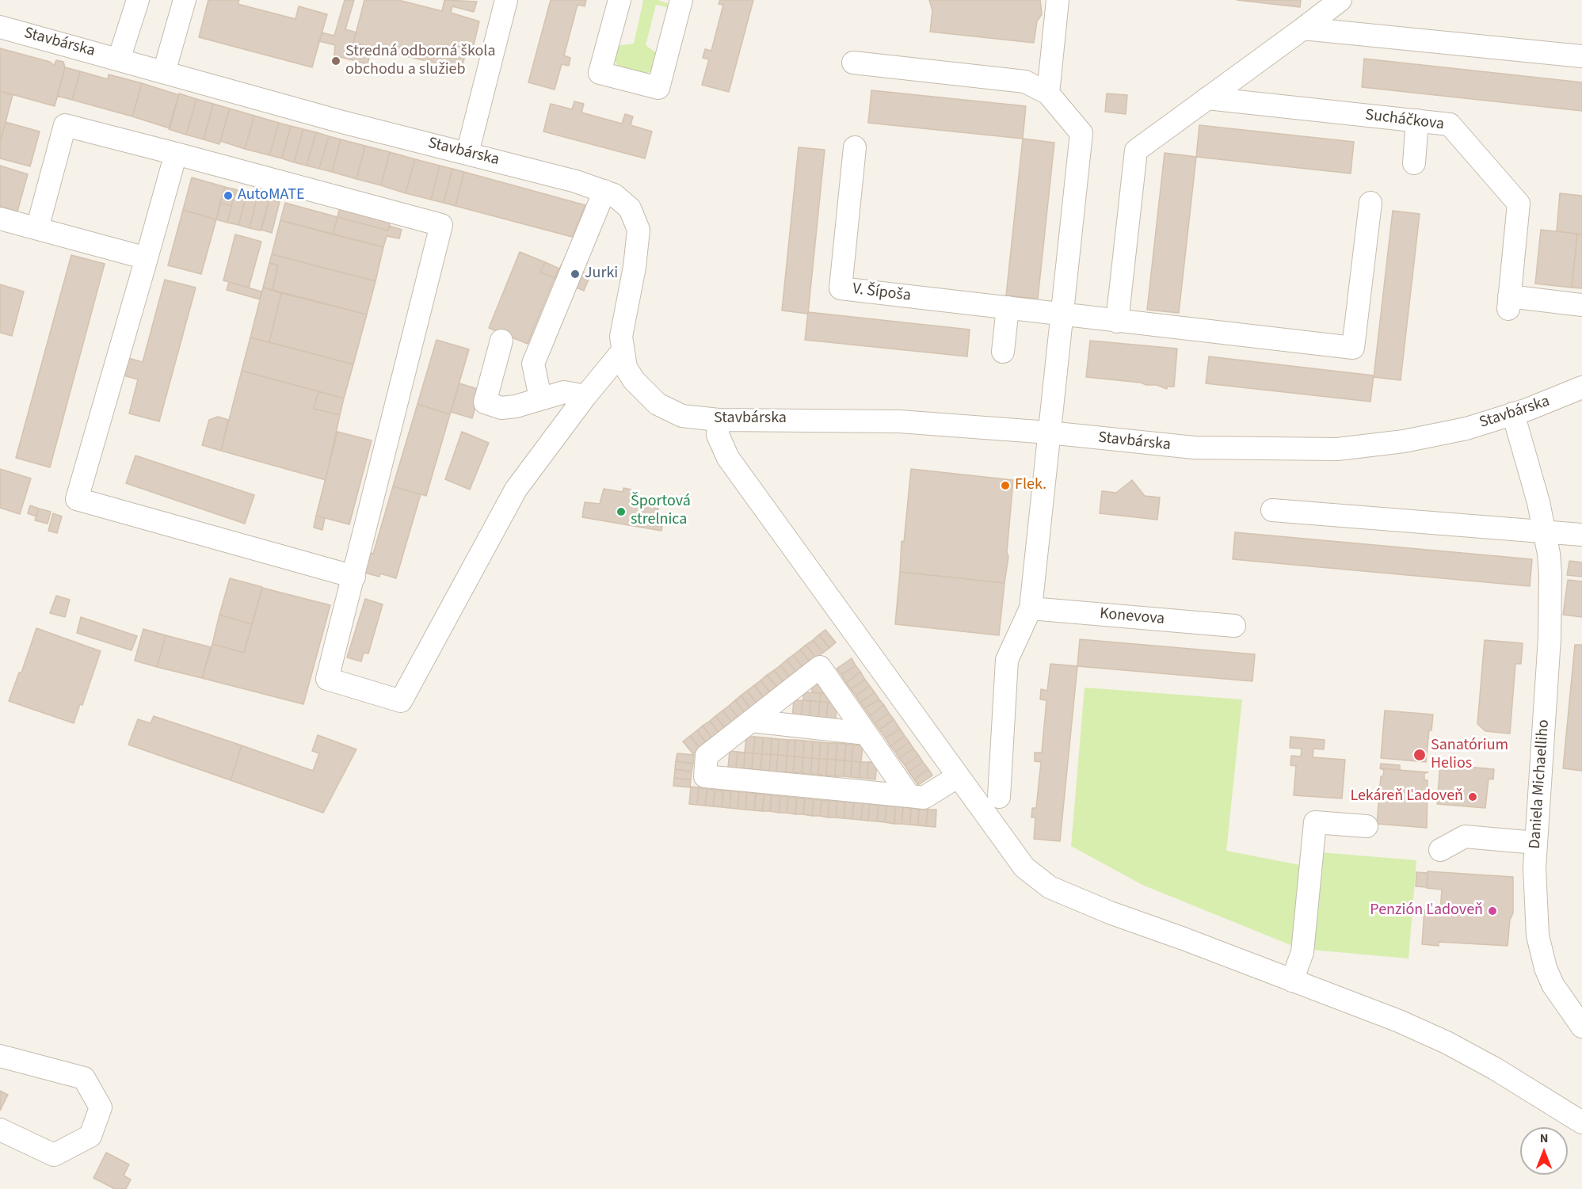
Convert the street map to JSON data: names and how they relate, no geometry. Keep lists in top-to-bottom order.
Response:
{
  "streets": {
    "street": [
      "Stavbárska",
      "Sucháčkova",
      "V. Šípoša",
      "Konevova",
      "Daniela Michaelliho"
    ]
  },
  "crossings": [
    ["Stavbárska", "Daniela Michaelliho"]
  ],
  "places": [
    "Stredná odborná škola obchodu a služieb",
    "AutoMATE",
    "Jurki",
    "Flek.",
    "Športová strelnica",
    "Sanatórium Helios",
    "Lekáreň Ľadoveň",
    "Penzión Ľadoveň"
  ],
  "north": "top"
}
